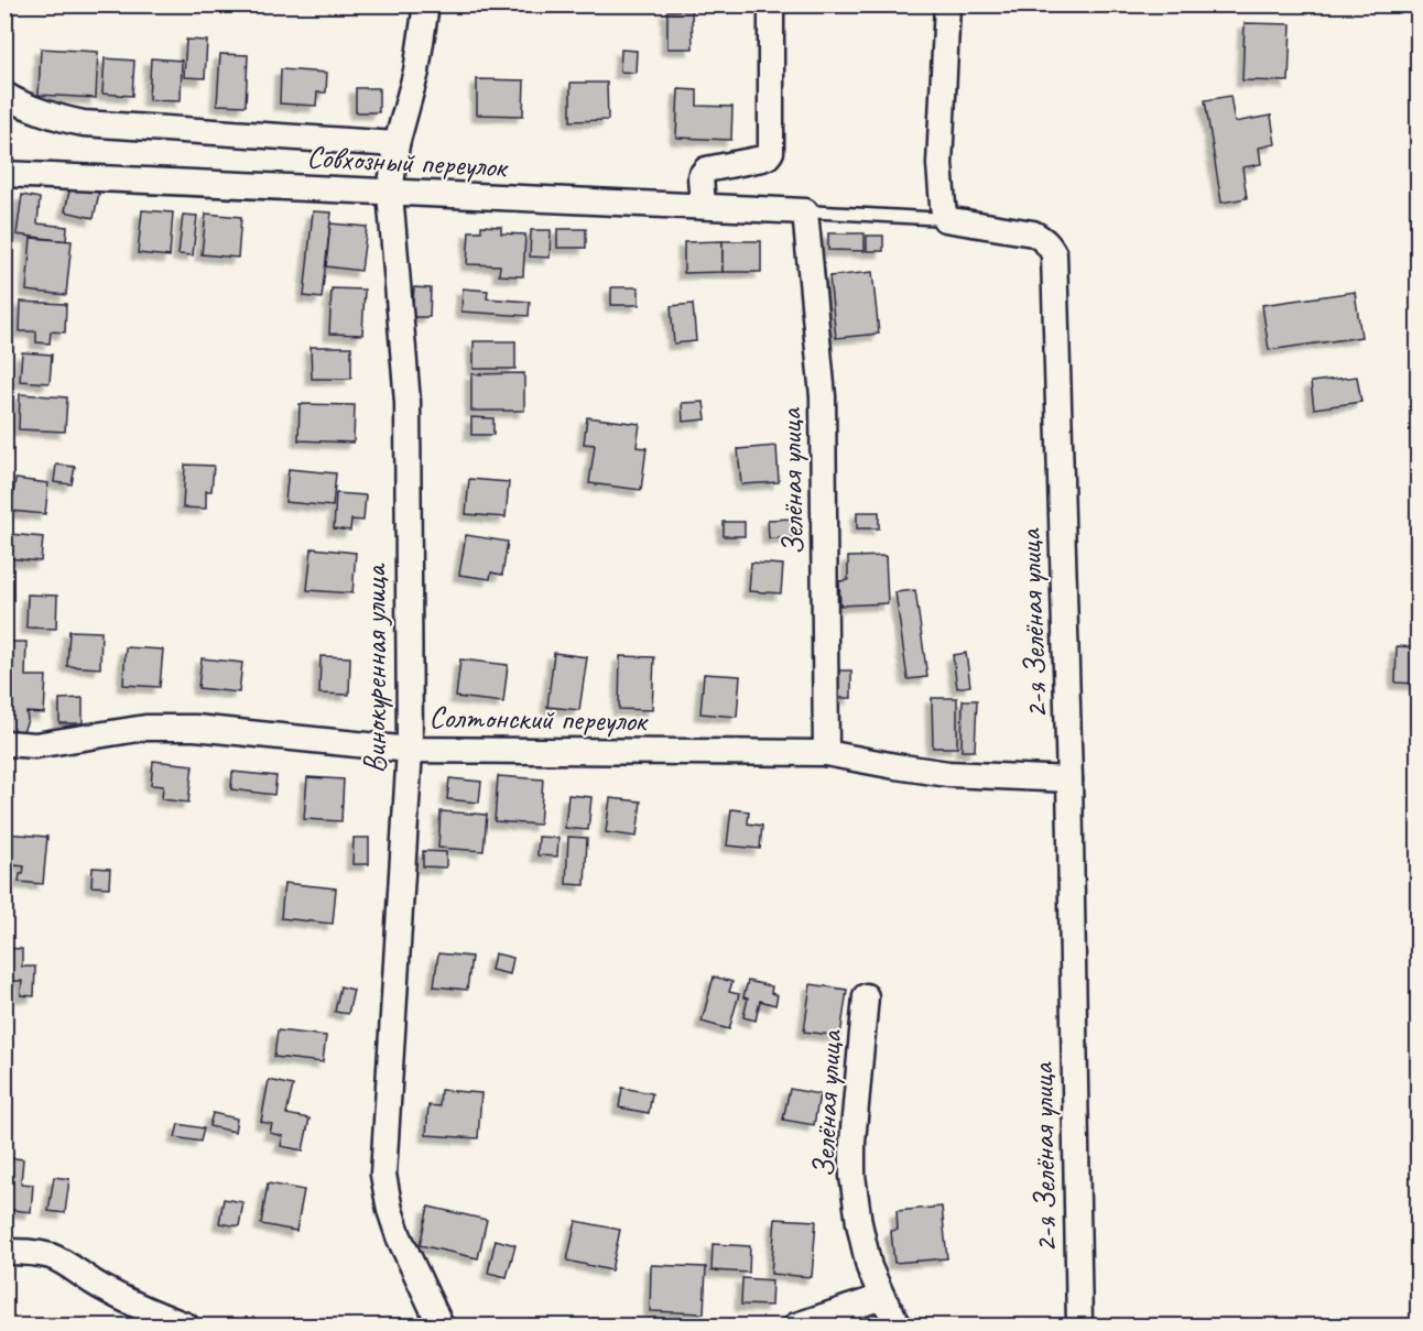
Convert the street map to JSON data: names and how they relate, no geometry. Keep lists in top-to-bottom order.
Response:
{
  "streets": {
    "street": [
      "Совхозный переулок",
      "Зелёная улица",
      "2-я Зелёная улица",
      "Винокуренная улица",
      "Солтонский переулок"
    ]
  },
  "crossings": [
    ["Совхозный переулок", "Зелёная улица"],
    ["Совхозный переулок", "Винокуренная улица"],
    ["Зелёная улица", "Солтонский переулок"],
    ["2-я Зелёная улица", "Солтонский переулок"],
    ["Винокуренная улица", "Солтонский переулок"]
  ]
}
